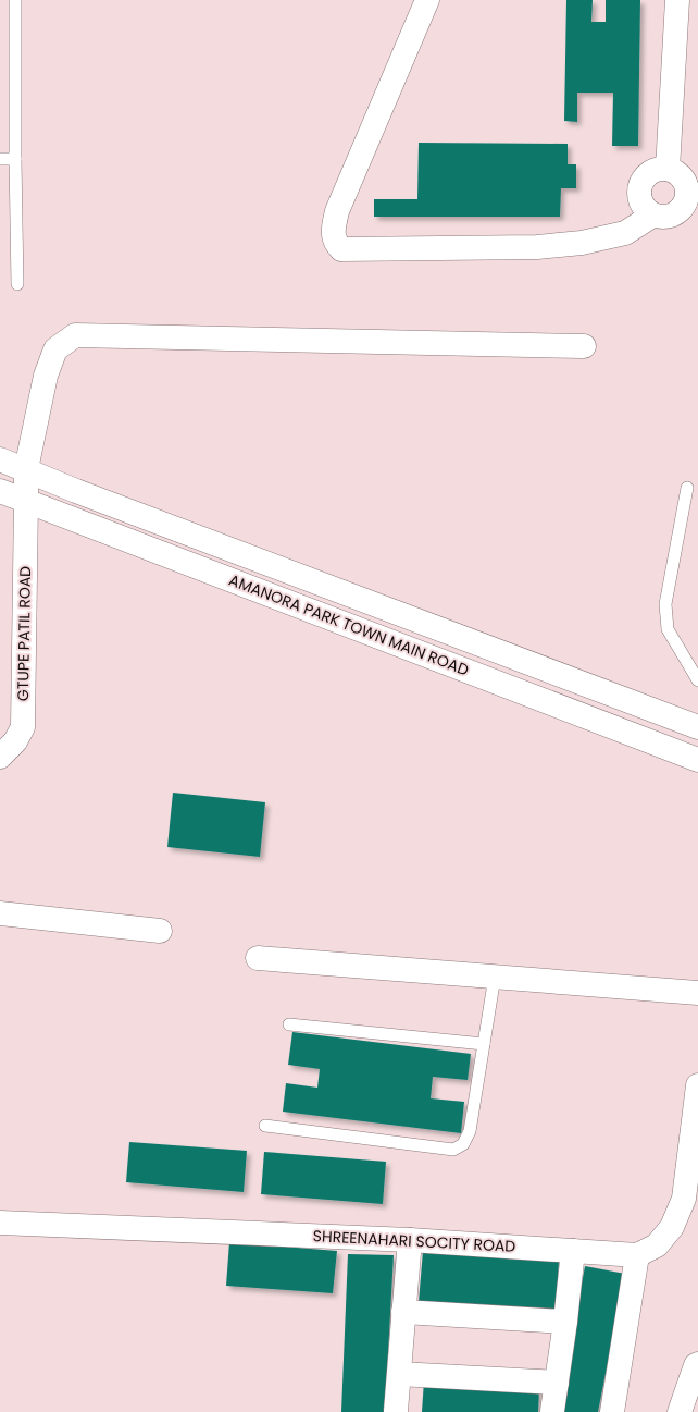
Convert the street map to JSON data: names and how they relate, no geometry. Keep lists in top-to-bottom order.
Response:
{
  "streets": {
    "street": ["AMANORA PARK TOWN MAIN ROAD", "GTUPE PATIL ROAD", "SHREENAHARI SOCITY ROAD"]
  },
  "crossings": [
    ["AMANORA PARK TOWN MAIN ROAD", "GTUPE PATIL ROAD"]
  ]
}
